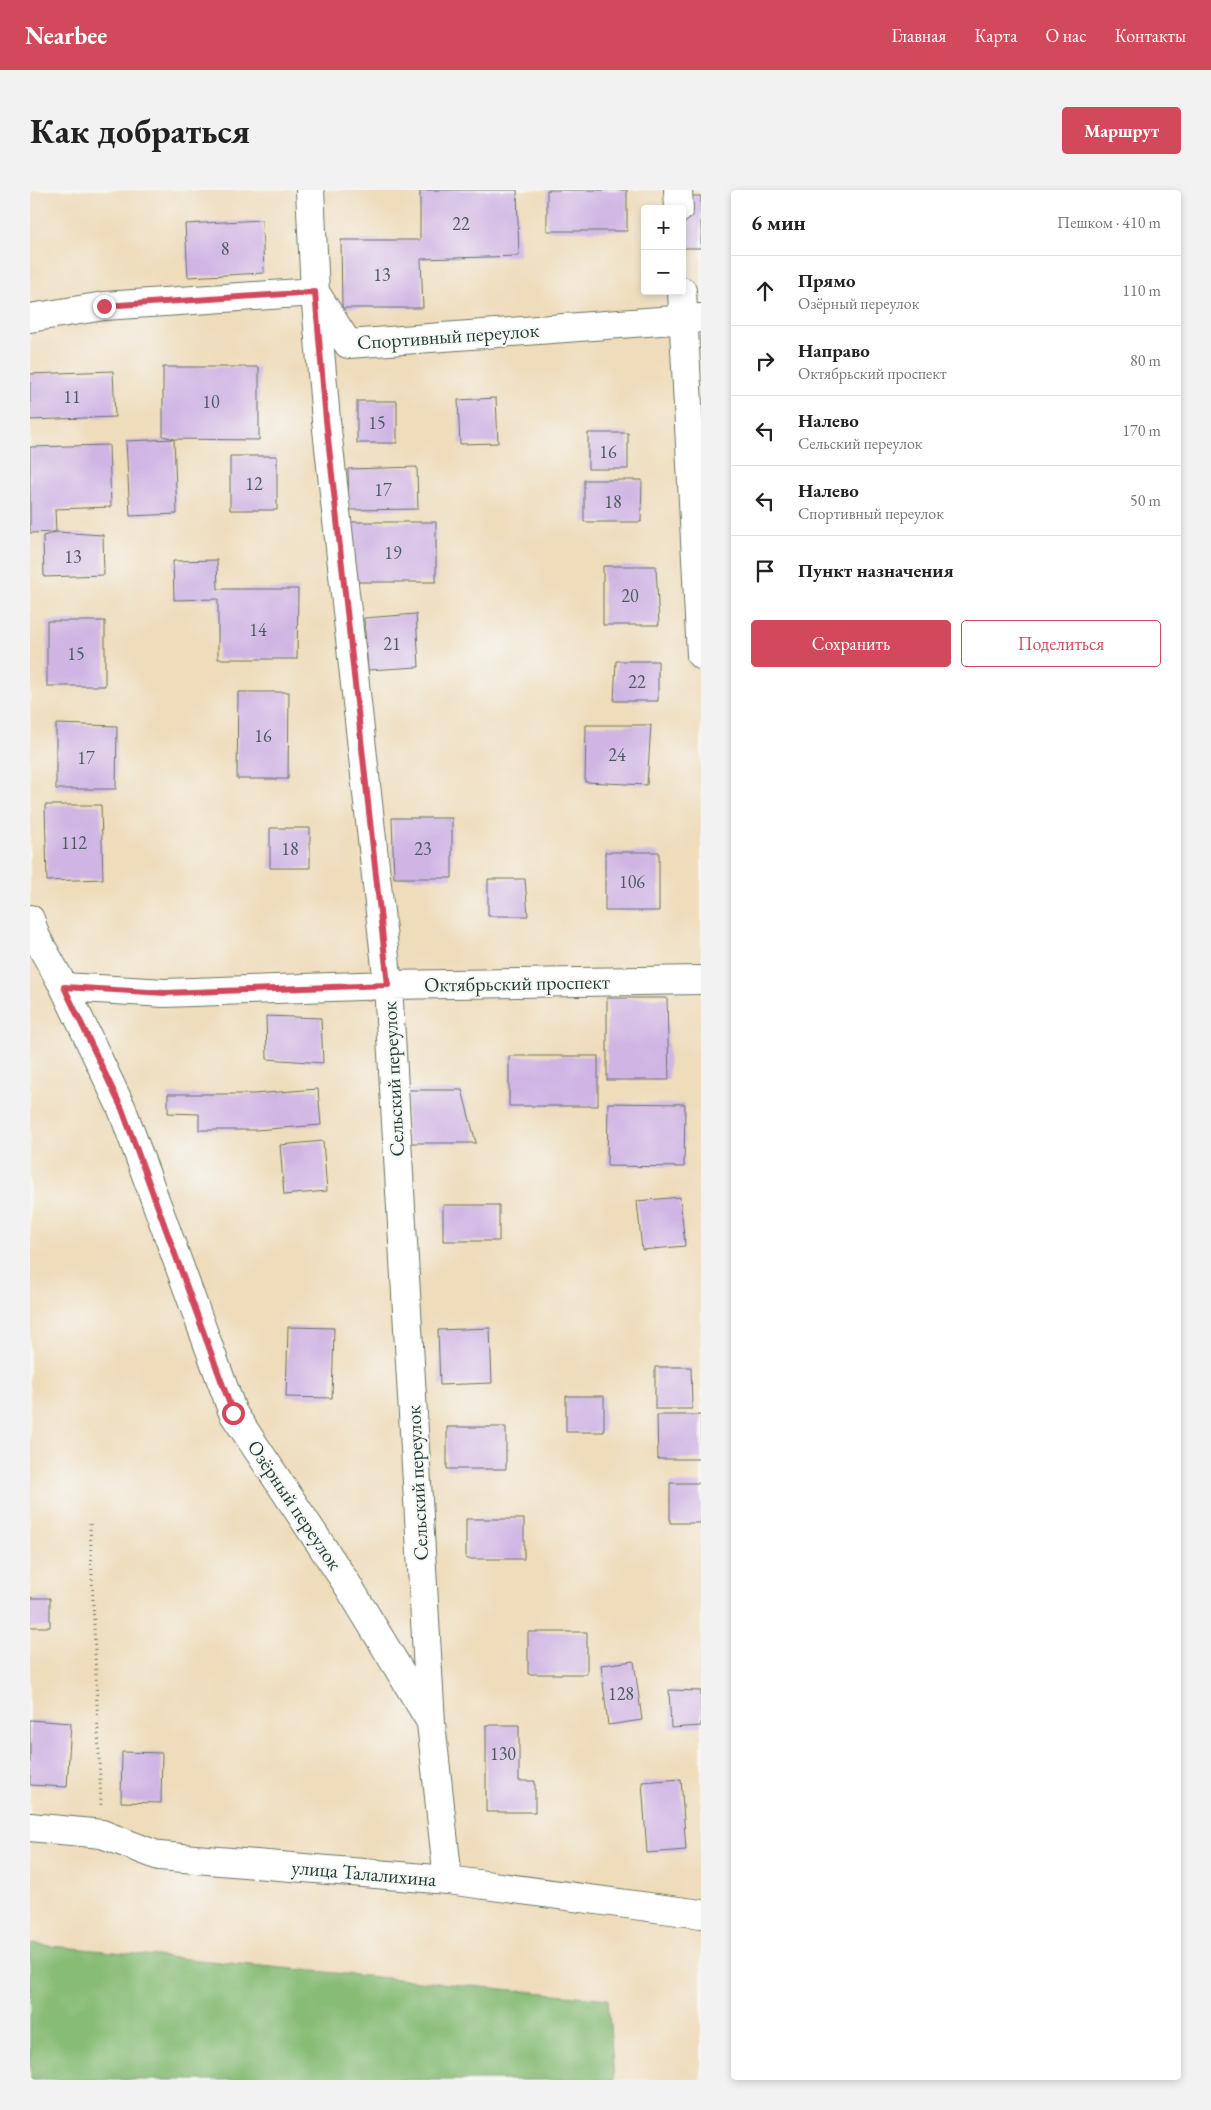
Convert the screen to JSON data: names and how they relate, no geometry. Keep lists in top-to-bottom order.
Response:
{
  "streets": {
    "street": [
      "Спортивный переулок",
      "Октябрьский проспект",
      "Сельский переулок",
      "Озёрный переулок",
      "улица Талалихина"
    ]
  },
  "crossings": [
    ["Спортивный переулок", "Сельский переулок"],
    ["Октябрьский проспект", "Сельский переулок"],
    ["Октябрьский проспект", "Озёрный переулок"],
    ["Сельский переулок", "Озёрный переулок"],
    ["Сельский переулок", "улица Талалихина"]
  ],
  "house_numbers": [
    "22",
    "8",
    "13",
    "11",
    "10",
    "15",
    "16",
    "12",
    "17",
    "18",
    "19",
    "13",
    "20",
    "14",
    "21",
    "15",
    "22",
    "16",
    "24",
    "17",
    "112",
    "18",
    "23",
    "106",
    "128",
    "130"
  ],
  "page": {
    "header": "Nearbee",
    "nav": [
      "Главная",
      "Карта",
      "О нас",
      "Контакты"
    ],
    "buttons": [
      "Маршрут",
      ["Сохранить", "Поделиться"]
    ],
    "title": "Как добраться",
    "heading": ["6 мин", "Пешком · 410 m"],
    "map_buttons": ["+", "−"],
    "list": [
      ["Прямо", "Озёрный переулок", "110 m"],
      ["Направо", "Октябрьский проспект", "80 m"],
      ["Налево", "Сельский переулок", "170 m"],
      ["Налево", "Спортивный переулок", "50 m"],
      "Пункт назначения"
    ]
  }
}
